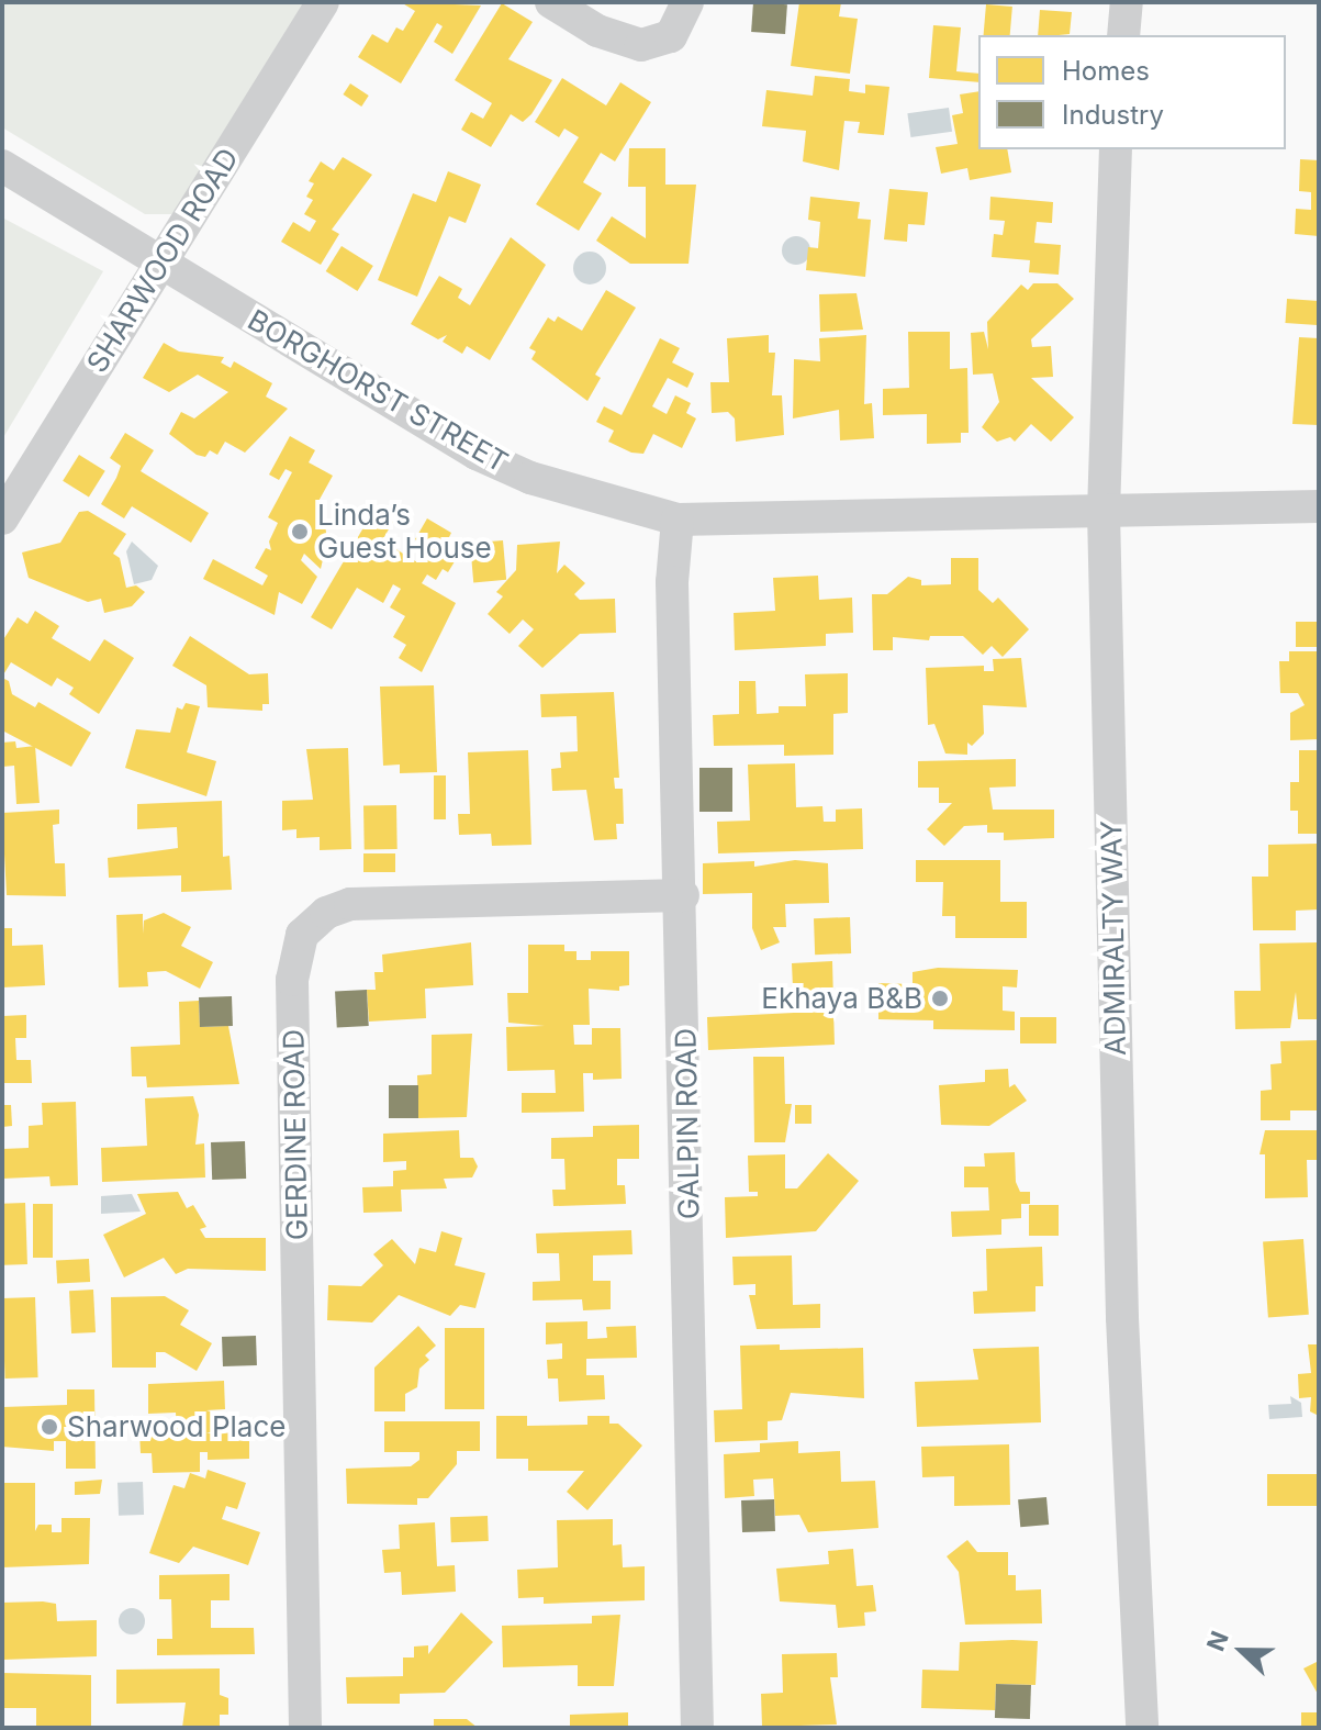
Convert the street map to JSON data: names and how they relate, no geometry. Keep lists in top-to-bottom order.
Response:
{
  "streets": {
    "street": [
      "SHARWOOD ROAD",
      "BORGHORST STREET",
      "ADMIRALTY WAY",
      "GALPIN ROAD",
      "GERDINE ROAD"
    ]
  },
  "crossings": [
    ["SHARWOOD ROAD", "BORGHORST STREET"],
    ["BORGHORST STREET", "ADMIRALTY WAY"],
    ["BORGHORST STREET", "GALPIN ROAD"],
    ["GALPIN ROAD", "GERDINE ROAD"]
  ],
  "places": ["Linda’s Guest House", "Ekhaya B&B", "Sharwood Place"],
  "legend": ["Homes", "Industry"],
  "north": "left"
}
